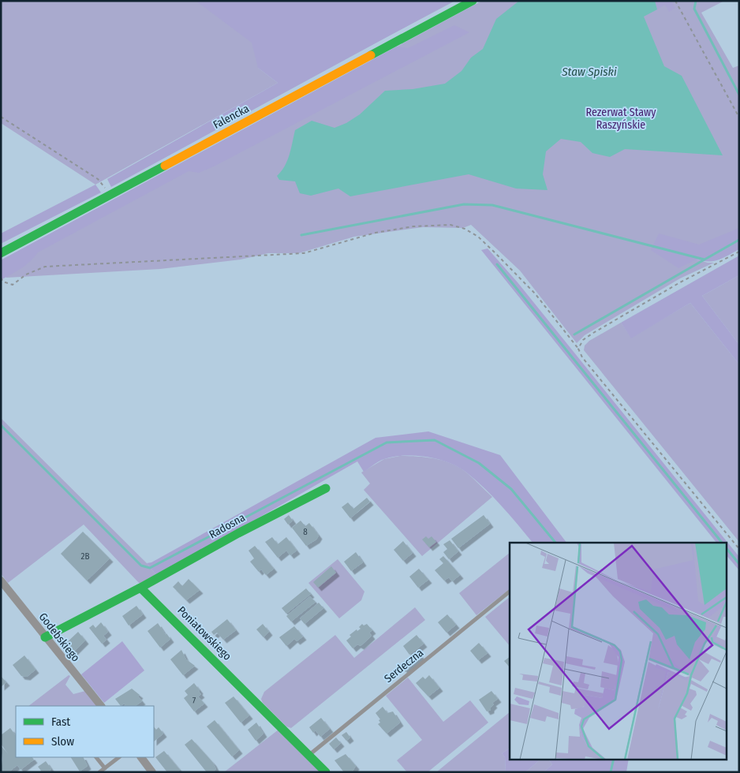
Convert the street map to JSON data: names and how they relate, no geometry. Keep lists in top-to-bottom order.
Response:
{
  "streets": {
    "street": [
      "Falencka",
      "Radosna",
      "Poniatowskiego",
      "Godebskiego"
    ],
    "lane": ["Serdeczna"]
  },
  "crossings": [
    ["Radosna", "Poniatowskiego"],
    ["Poniatowskiego", "Serdeczna"]
  ],
  "water": ["Staw Spiski"],
  "parks": ["Rezerwat Stawy Raszyńskie"],
  "house_numbers": ["8", "2B", "7"],
  "legend": ["Fast", "Slow"]
}
